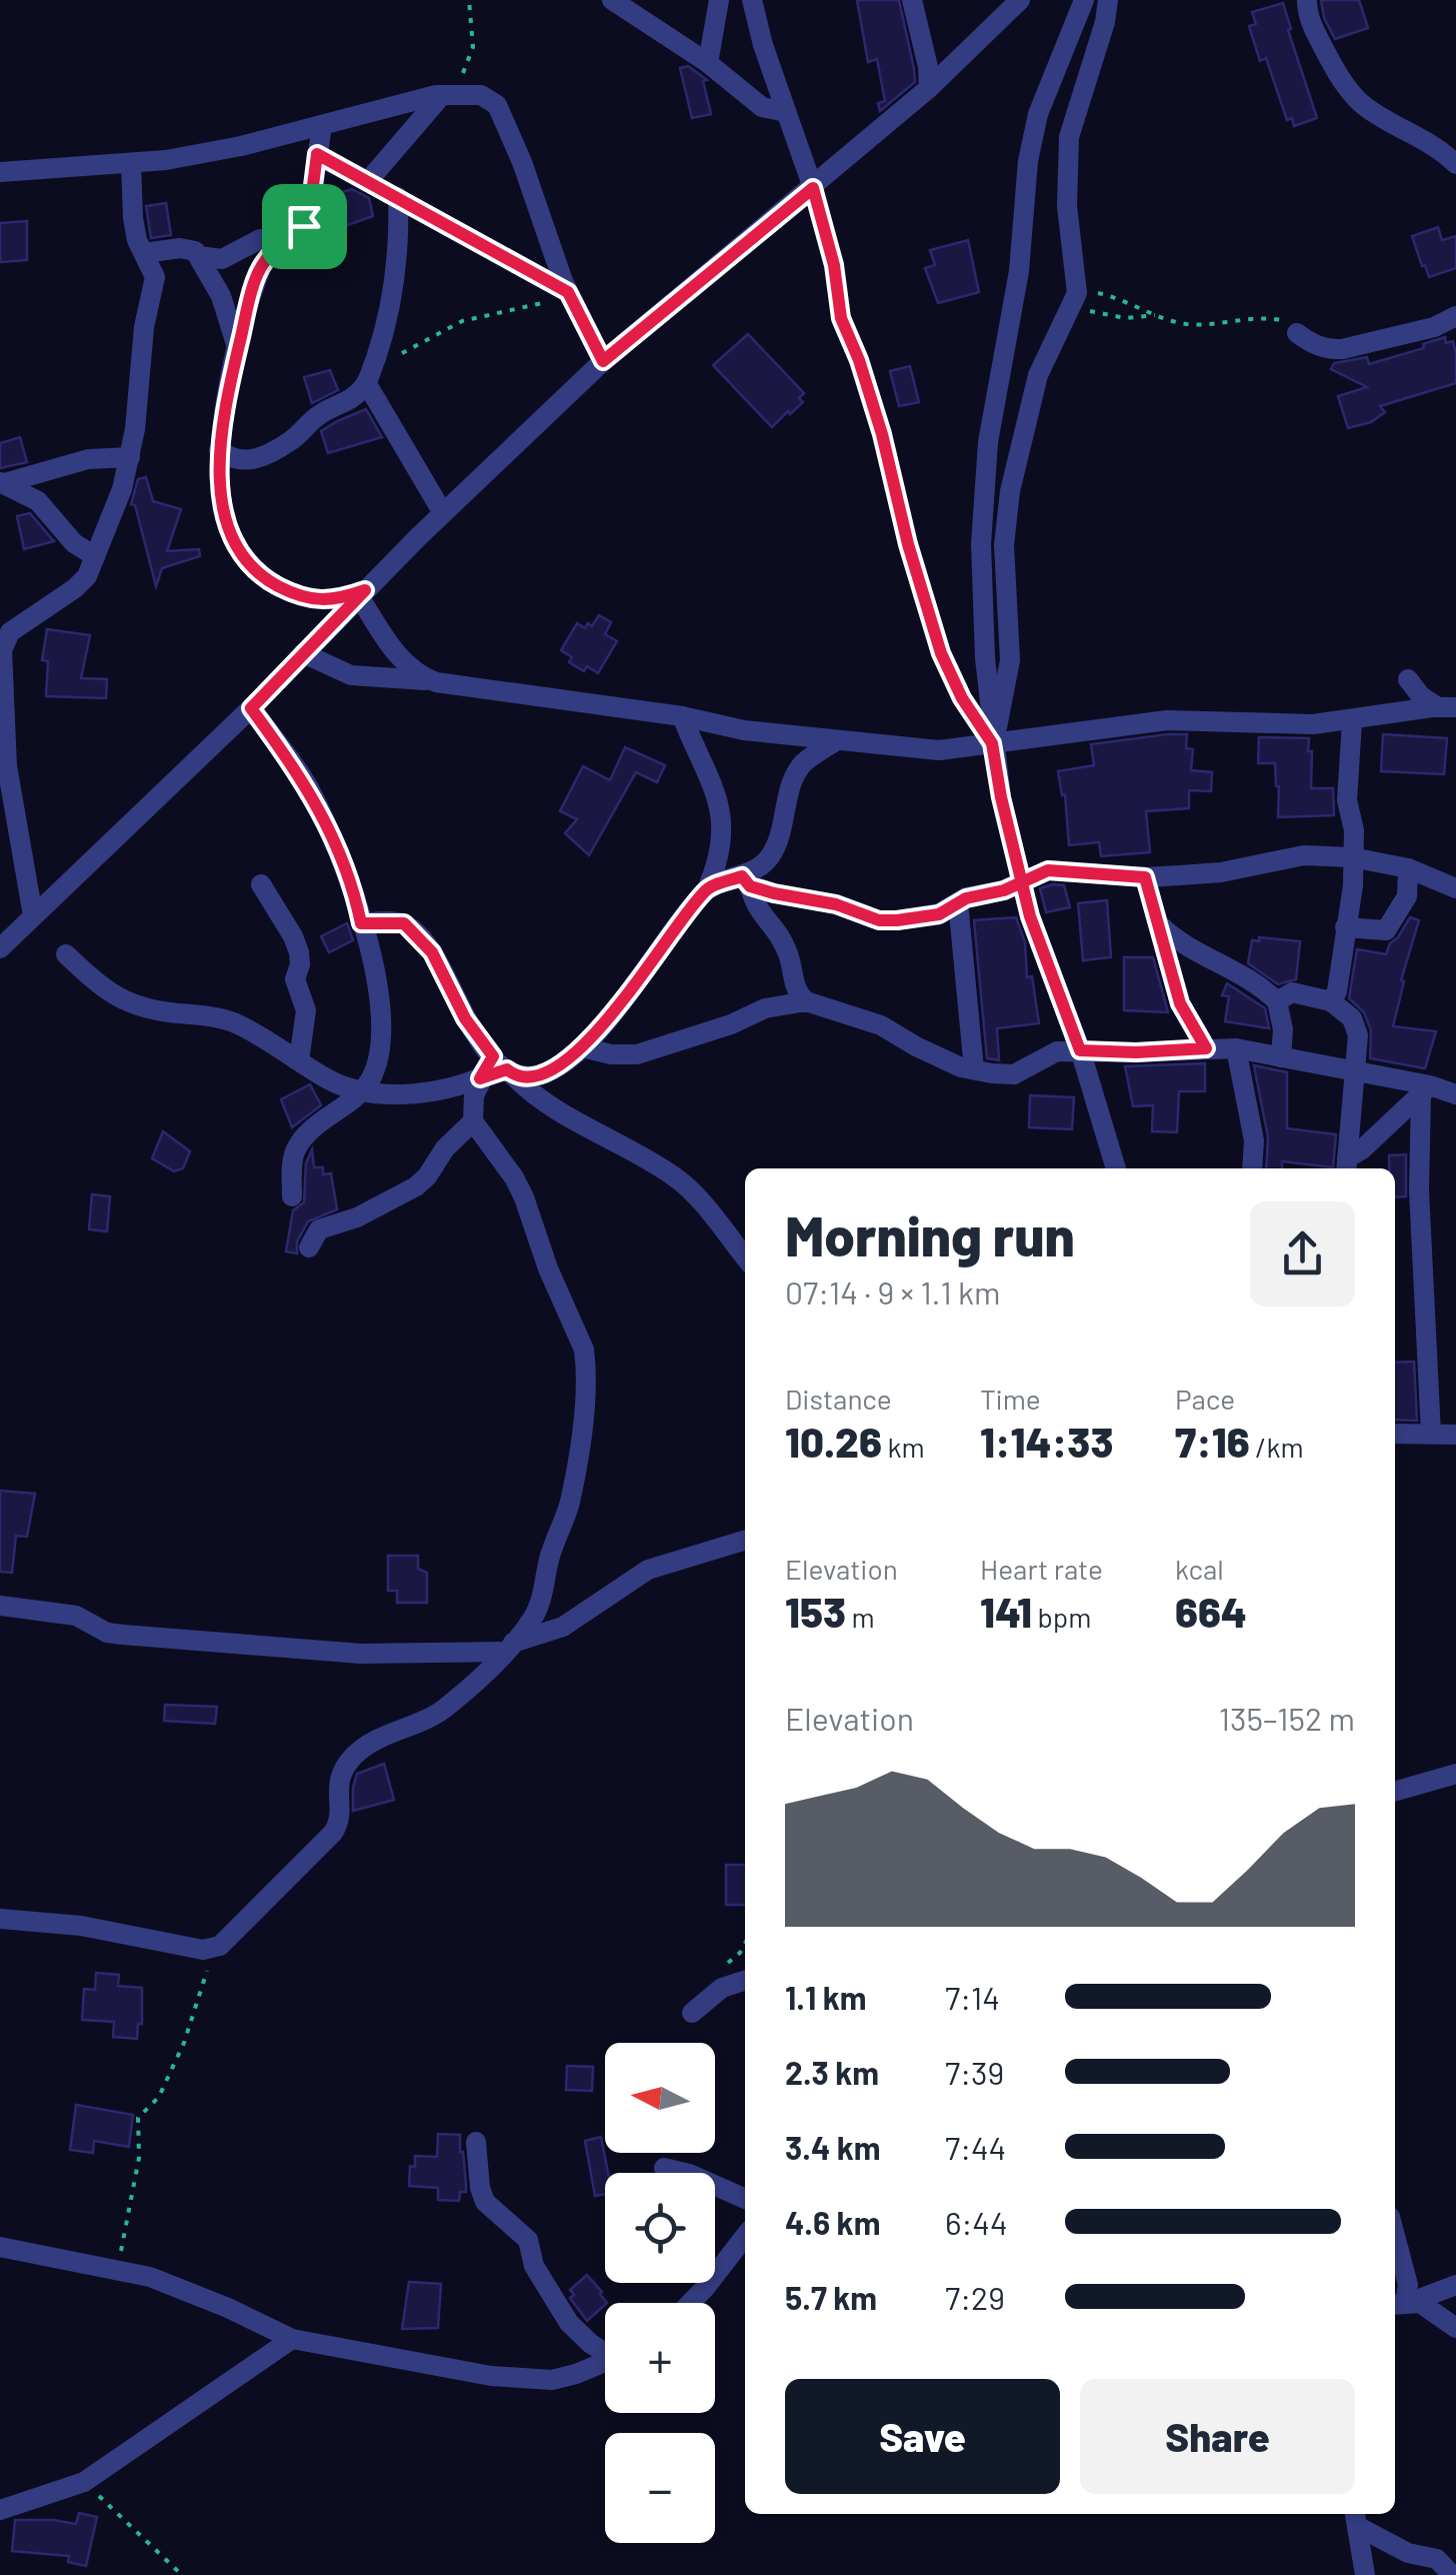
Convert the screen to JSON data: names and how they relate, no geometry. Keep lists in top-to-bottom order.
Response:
{
  "north": "left",
  "page": {
    "heading": ["Morning run", "07:14 · 9 × 1.1 km"],
    "stats": [
      ["Distance", "10.26 km"],
      ["Time", "1:14:33"],
      ["Pace", "7:16 /km"],
      ["Elevation", "153 m"],
      ["Heart rate", "141 bpm"],
      ["kcal", "664"]
    ],
    "chart": ["Elevation", "135–152 m"],
    "list": [
      {
        "name": "1.1 km",
        "note": "7:14"
      },
      {
        "name": "2.3 km",
        "note": "7:39"
      },
      {
        "name": "3.4 km",
        "note": "7:44"
      },
      {
        "name": "4.6 km",
        "note": "6:44"
      },
      {
        "name": "5.7 km",
        "note": "7:29"
      }
    ],
    "map_buttons": ["+", "−"],
    "buttons": ["Save", "Share"]
  }
}
